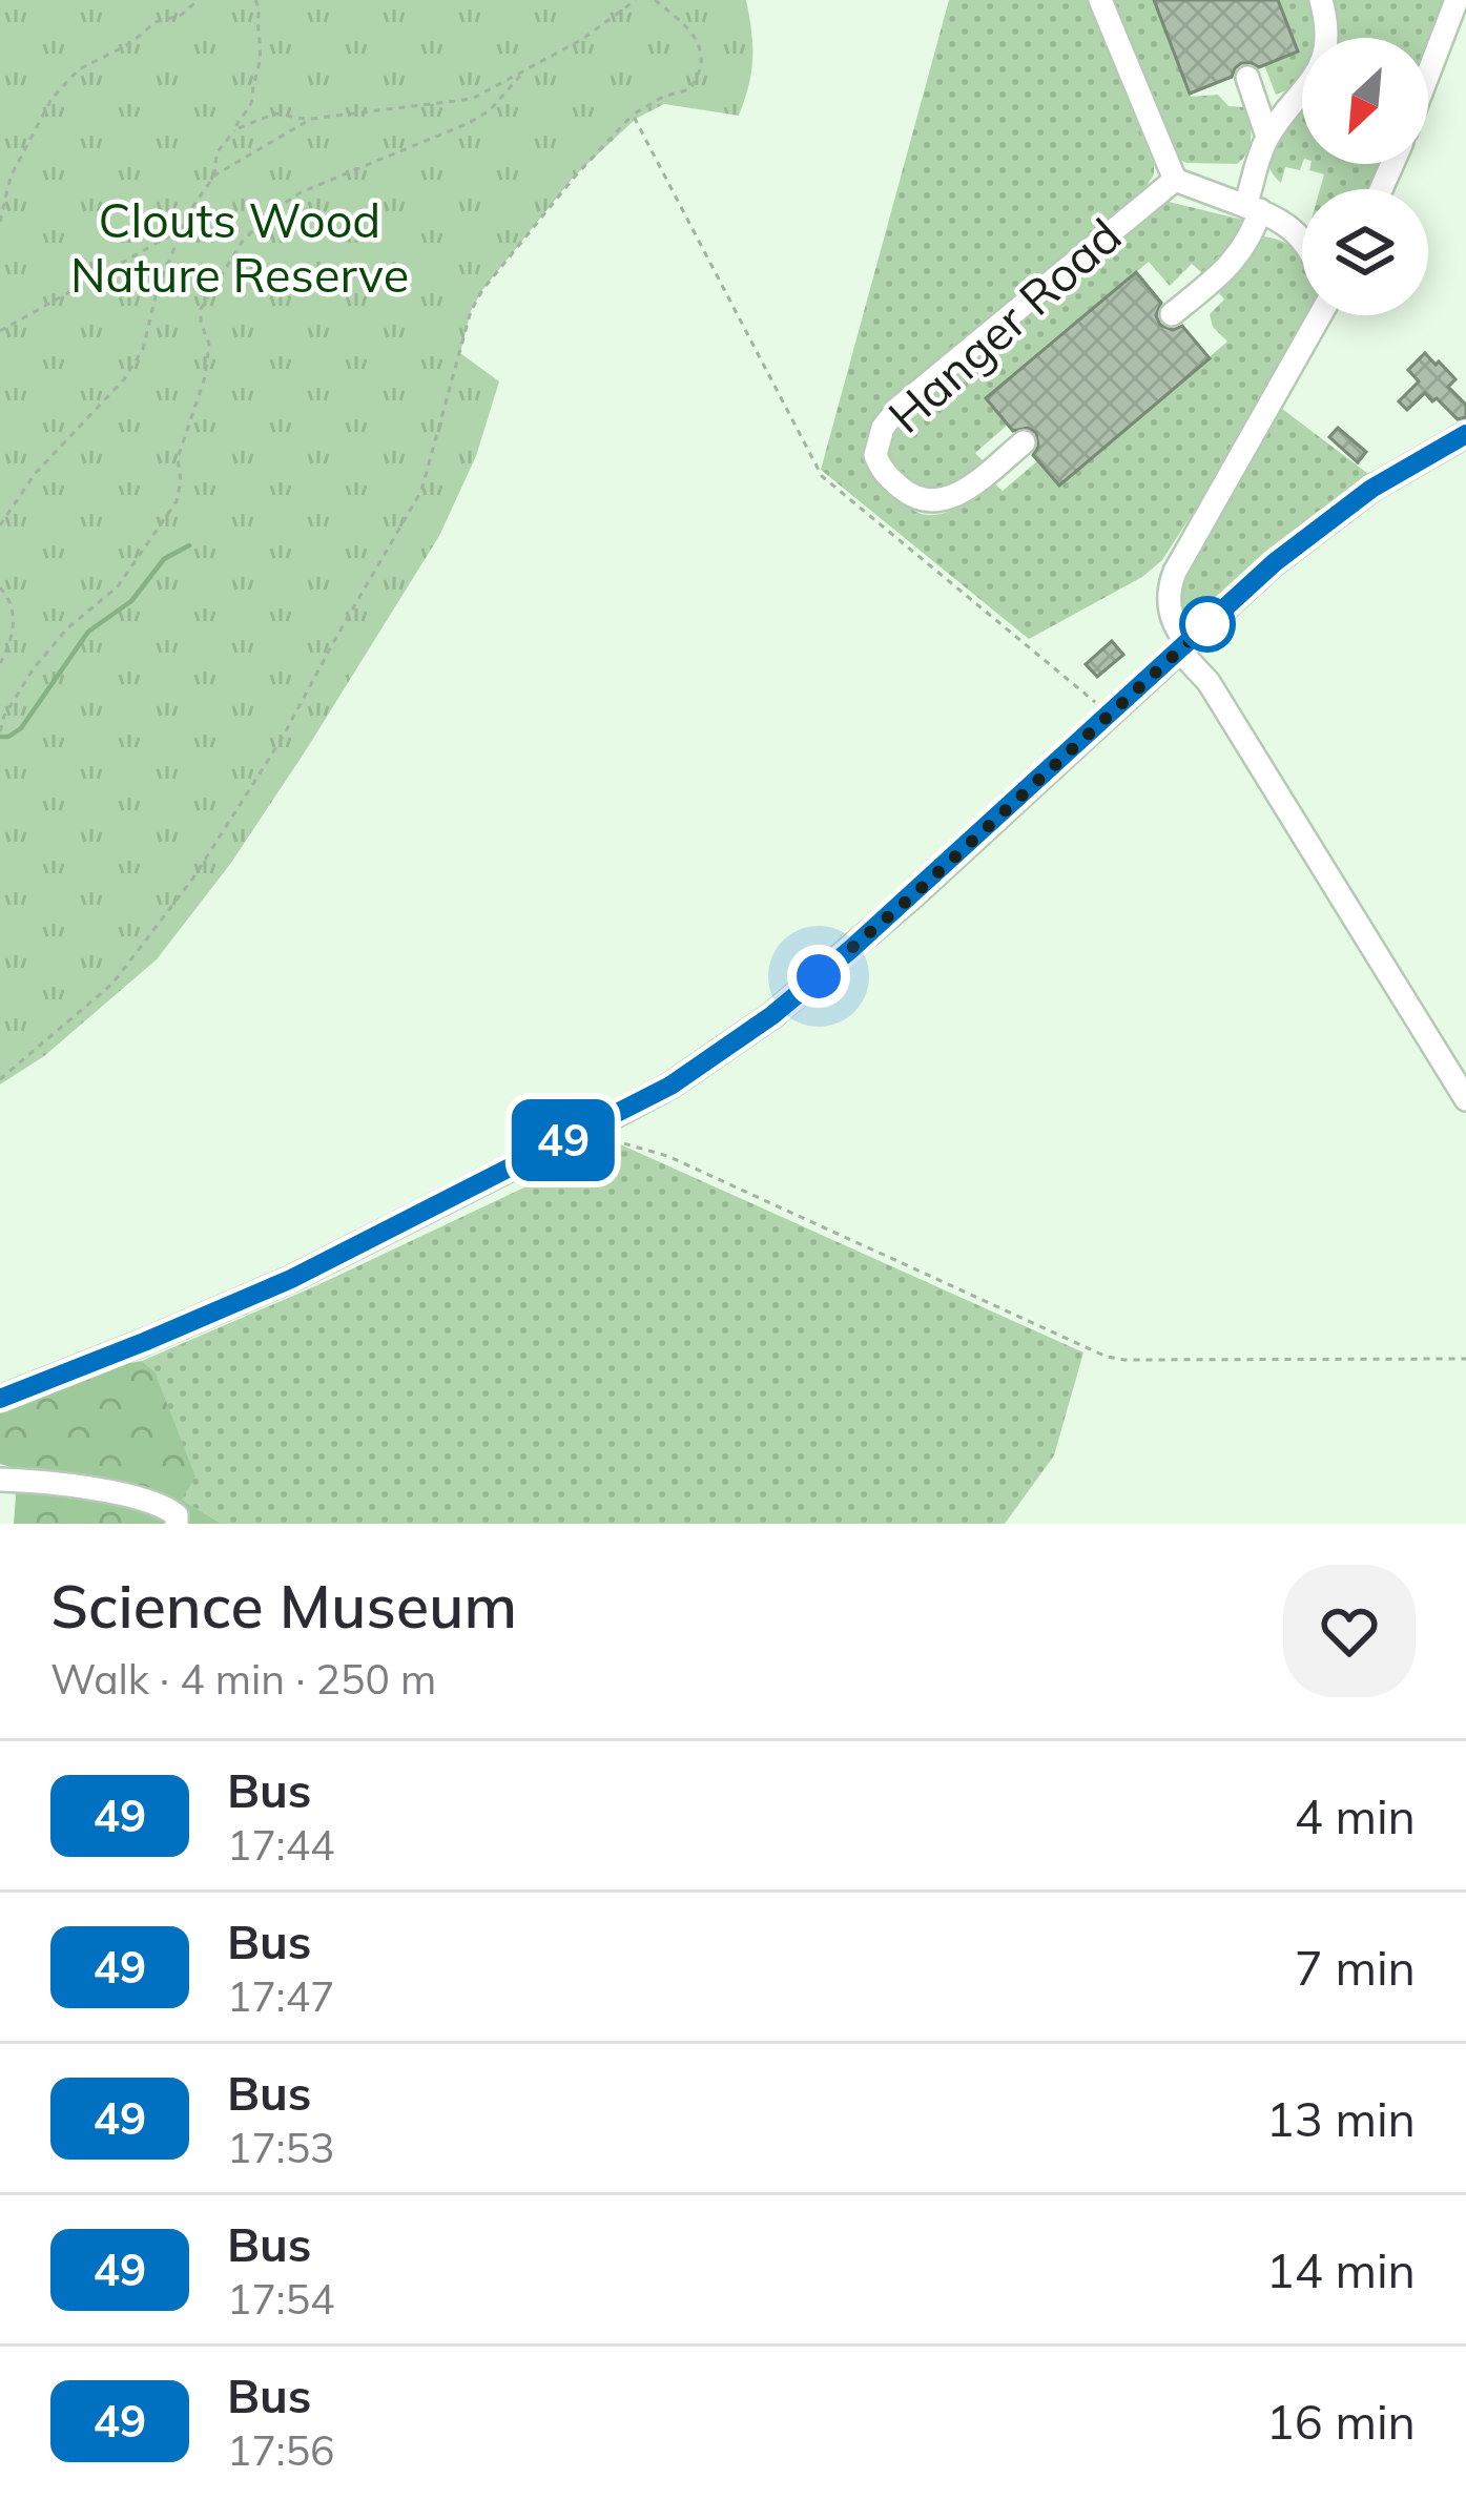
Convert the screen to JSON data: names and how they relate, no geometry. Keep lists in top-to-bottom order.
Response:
{
  "streets": {
    "street": ["Hanger Road"]
  },
  "parks": ["Clouts Wood Nature Reserve"],
  "lines": ["bus line 49"],
  "north": "bottom left",
  "page": {
    "on_map": "49",
    "heading": ["Science Museum", "Walk · 4 min · 250 m"],
    "list": [
      {
        "mark": "49",
        "name": "Bus",
        "note": "17:44",
        "value": "4 min"
      },
      {
        "mark": "49",
        "name": "Bus",
        "note": "17:47",
        "value": "7 min"
      },
      {
        "mark": "49",
        "name": "Bus",
        "note": "17:53",
        "value": "13 min"
      },
      {
        "mark": "49",
        "name": "Bus",
        "note": "17:54",
        "value": "14 min"
      },
      {
        "mark": "49",
        "name": "Bus",
        "note": "17:56",
        "value": "16 min"
      }
    ]
  }
}
